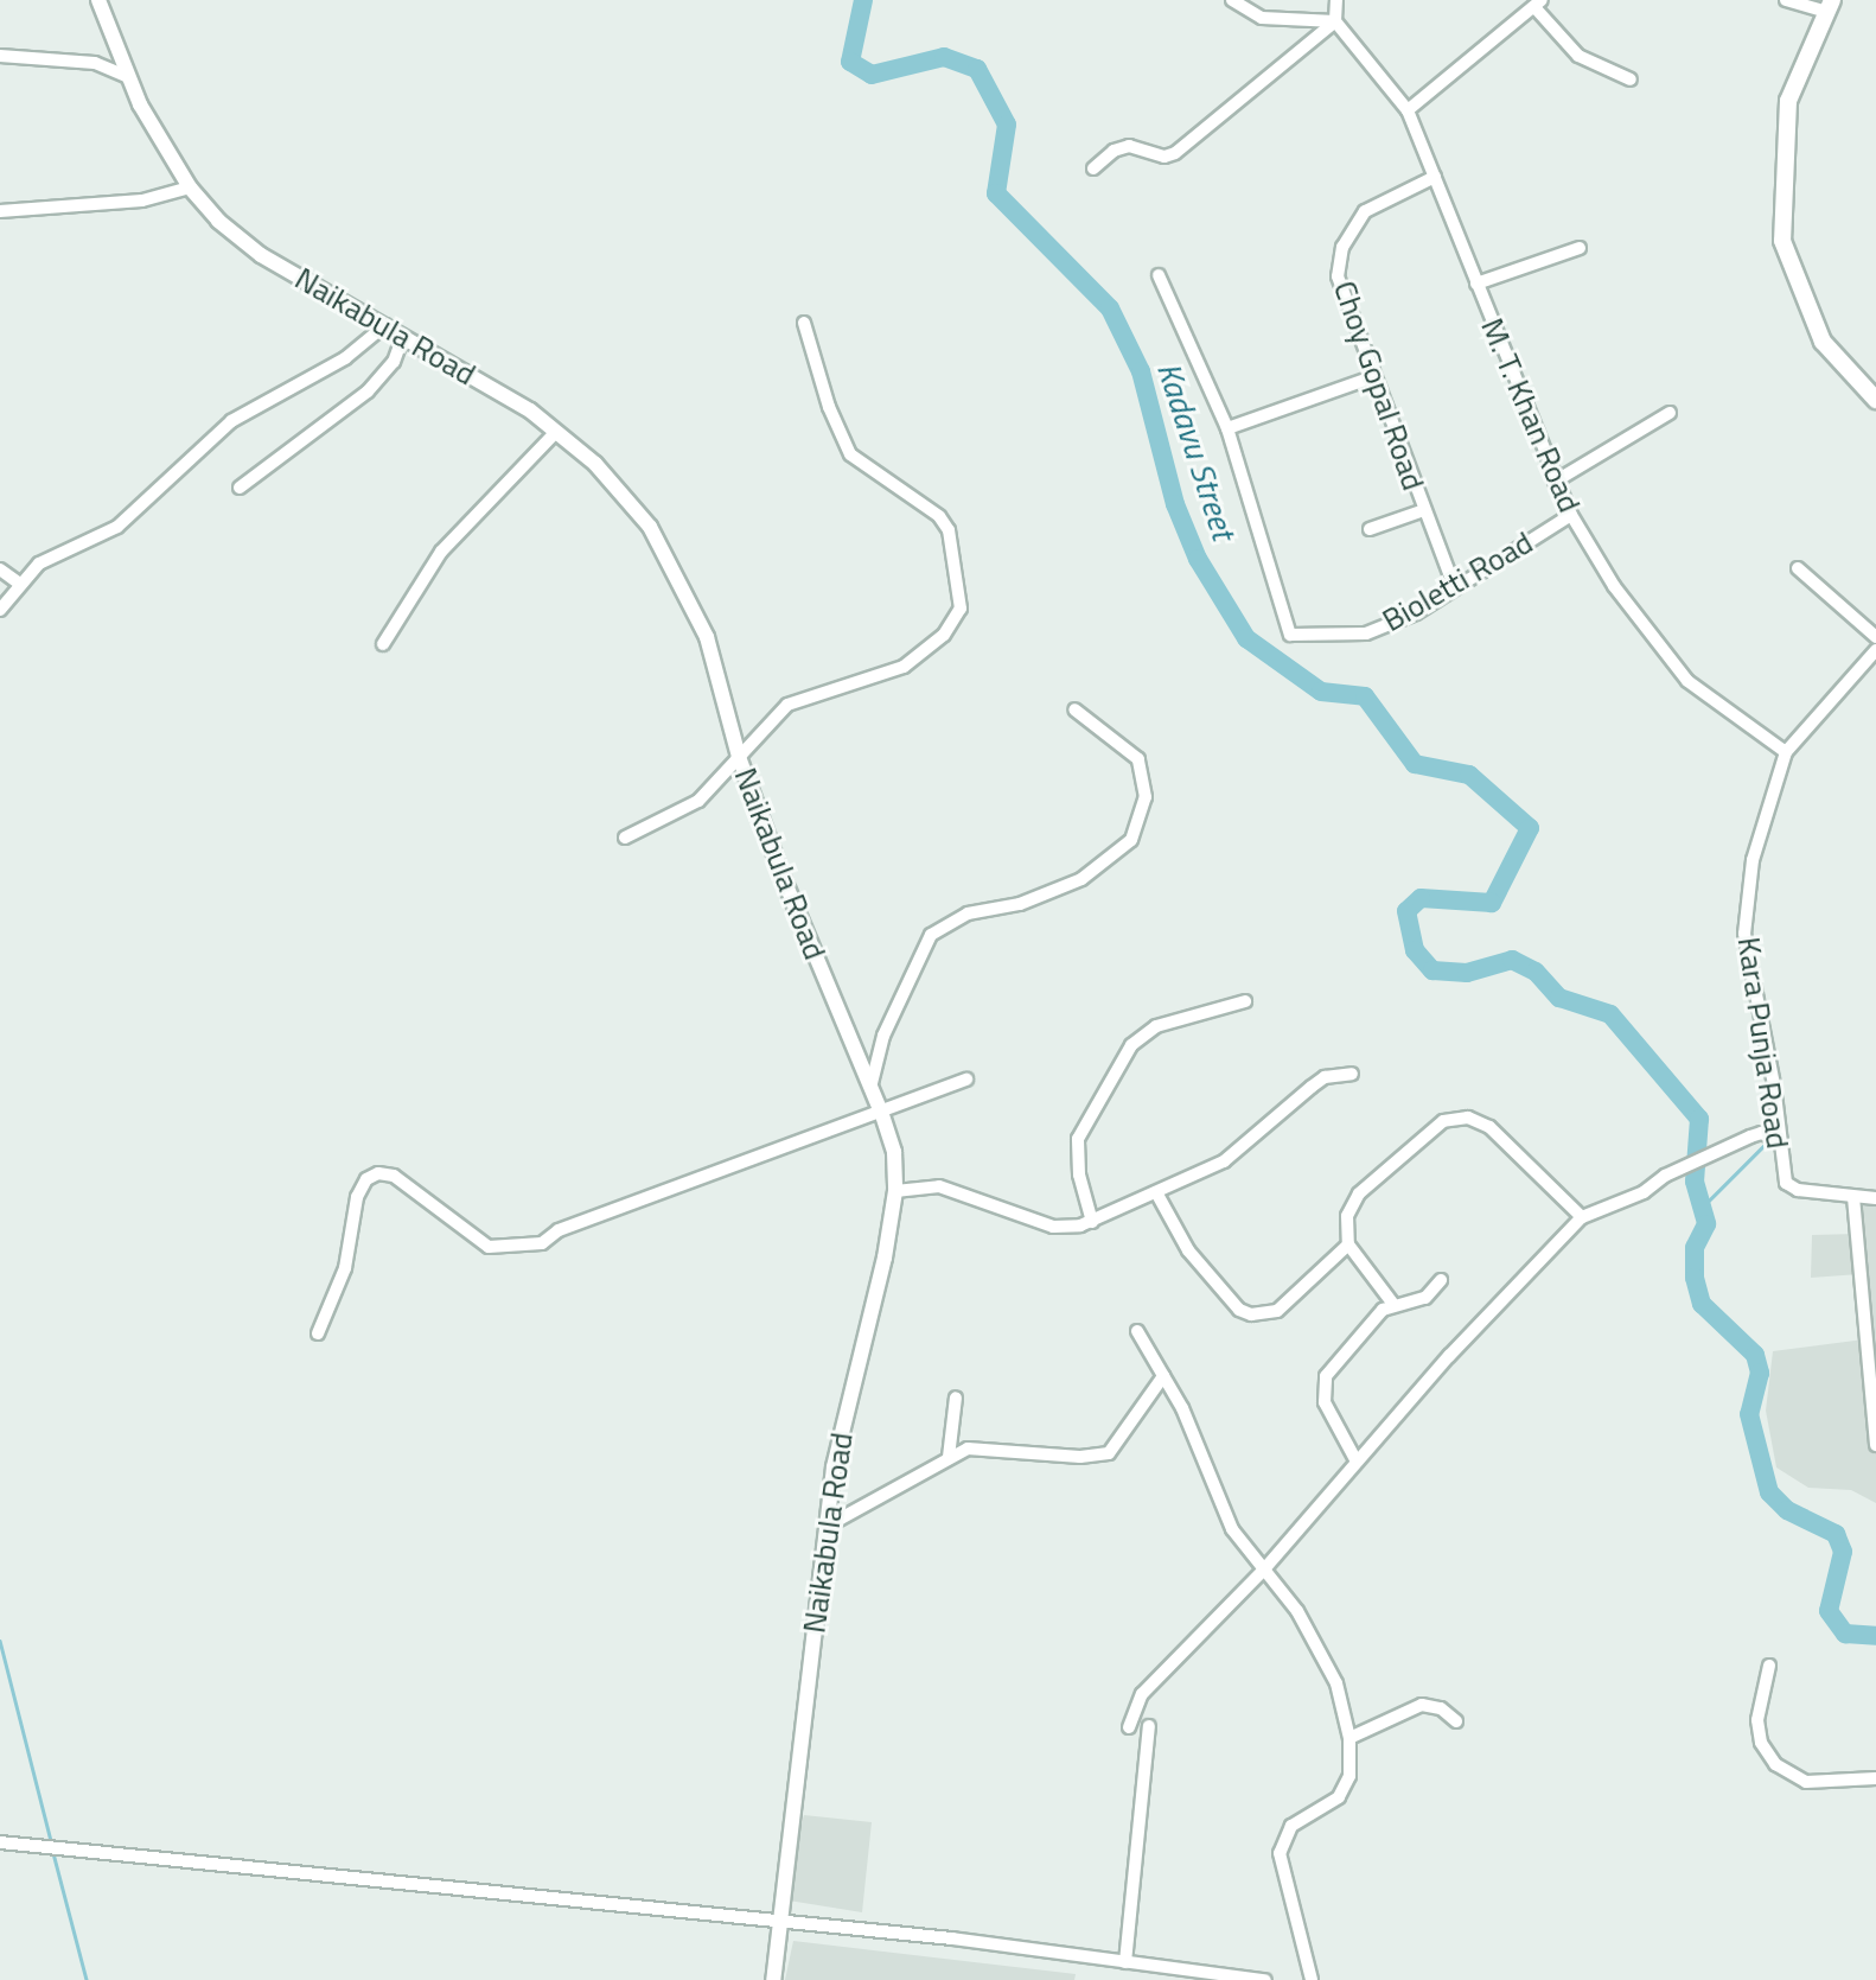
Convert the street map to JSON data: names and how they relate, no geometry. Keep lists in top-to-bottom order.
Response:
{
  "streets": {
    "street": [
      "Naikabula Road",
      "Choy Gopal Road",
      "M. T. Khan Road",
      "Bioletti Road",
      "Kara Punja Road"
    ]
  },
  "crossings": [
    ["Choy Gopal Road", "M. T. Khan Road"],
    ["Choy Gopal Road", "Bioletti Road"],
    ["M. T. Khan Road", "Bioletti Road"],
    ["M. T. Khan Road", "Kara Punja Road"]
  ],
  "water": ["Kadavu Street"]
}
